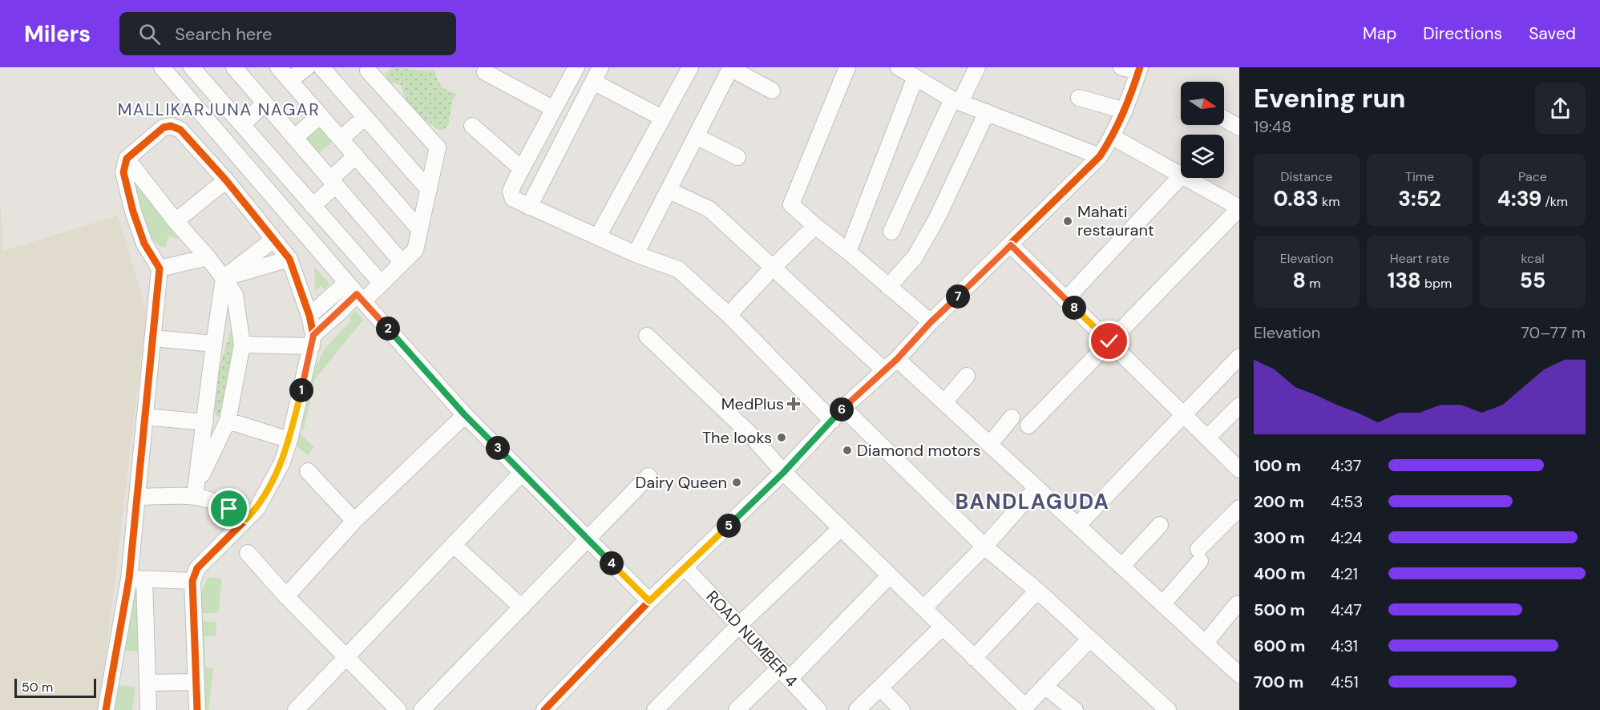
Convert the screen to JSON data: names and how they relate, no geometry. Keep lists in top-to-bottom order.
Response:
{
  "streets": {
    "street": ["ROAD NUMBER 4"]
  },
  "districts": ["MALLIKARJUNA NAGAR", "BANDLAGUDA"],
  "places": {
    "other": [
      "Mahati restaurant",
      "The looks",
      "Diamond motors",
      "Dairy Queen"
    ],
    "health": ["MedPlus"]
  },
  "scale_bar": "50 m",
  "north": "right",
  "page": {
    "header": "Milers",
    "search": "Search here",
    "nav": ["Map", "Directions", "Saved"],
    "heading": ["Evening run", "19:48"],
    "stats": [
      ["Distance", "0.83 km"],
      ["Time", "3:52"],
      ["Pace", "4:39 /km"],
      ["Elevation", "8 m"],
      ["Heart rate", "138 bpm"],
      ["kcal", "55"]
    ],
    "pins": [
      "7",
      "8",
      "2",
      "1",
      "6",
      "3",
      "5",
      "4"
    ],
    "chart": ["Elevation", "70–77 m"],
    "list": [
      {
        "name": "100 m",
        "note": "4:37"
      },
      {
        "name": "200 m",
        "note": "4:53"
      },
      {
        "name": "300 m",
        "note": "4:24"
      },
      {
        "name": "400 m",
        "note": "4:21"
      },
      {
        "name": "500 m",
        "note": "4:47"
      },
      {
        "name": "600 m",
        "note": "4:31"
      },
      {
        "name": "700 m",
        "note": "4:51"
      }
    ],
    "scale": "50 m"
  }
}
